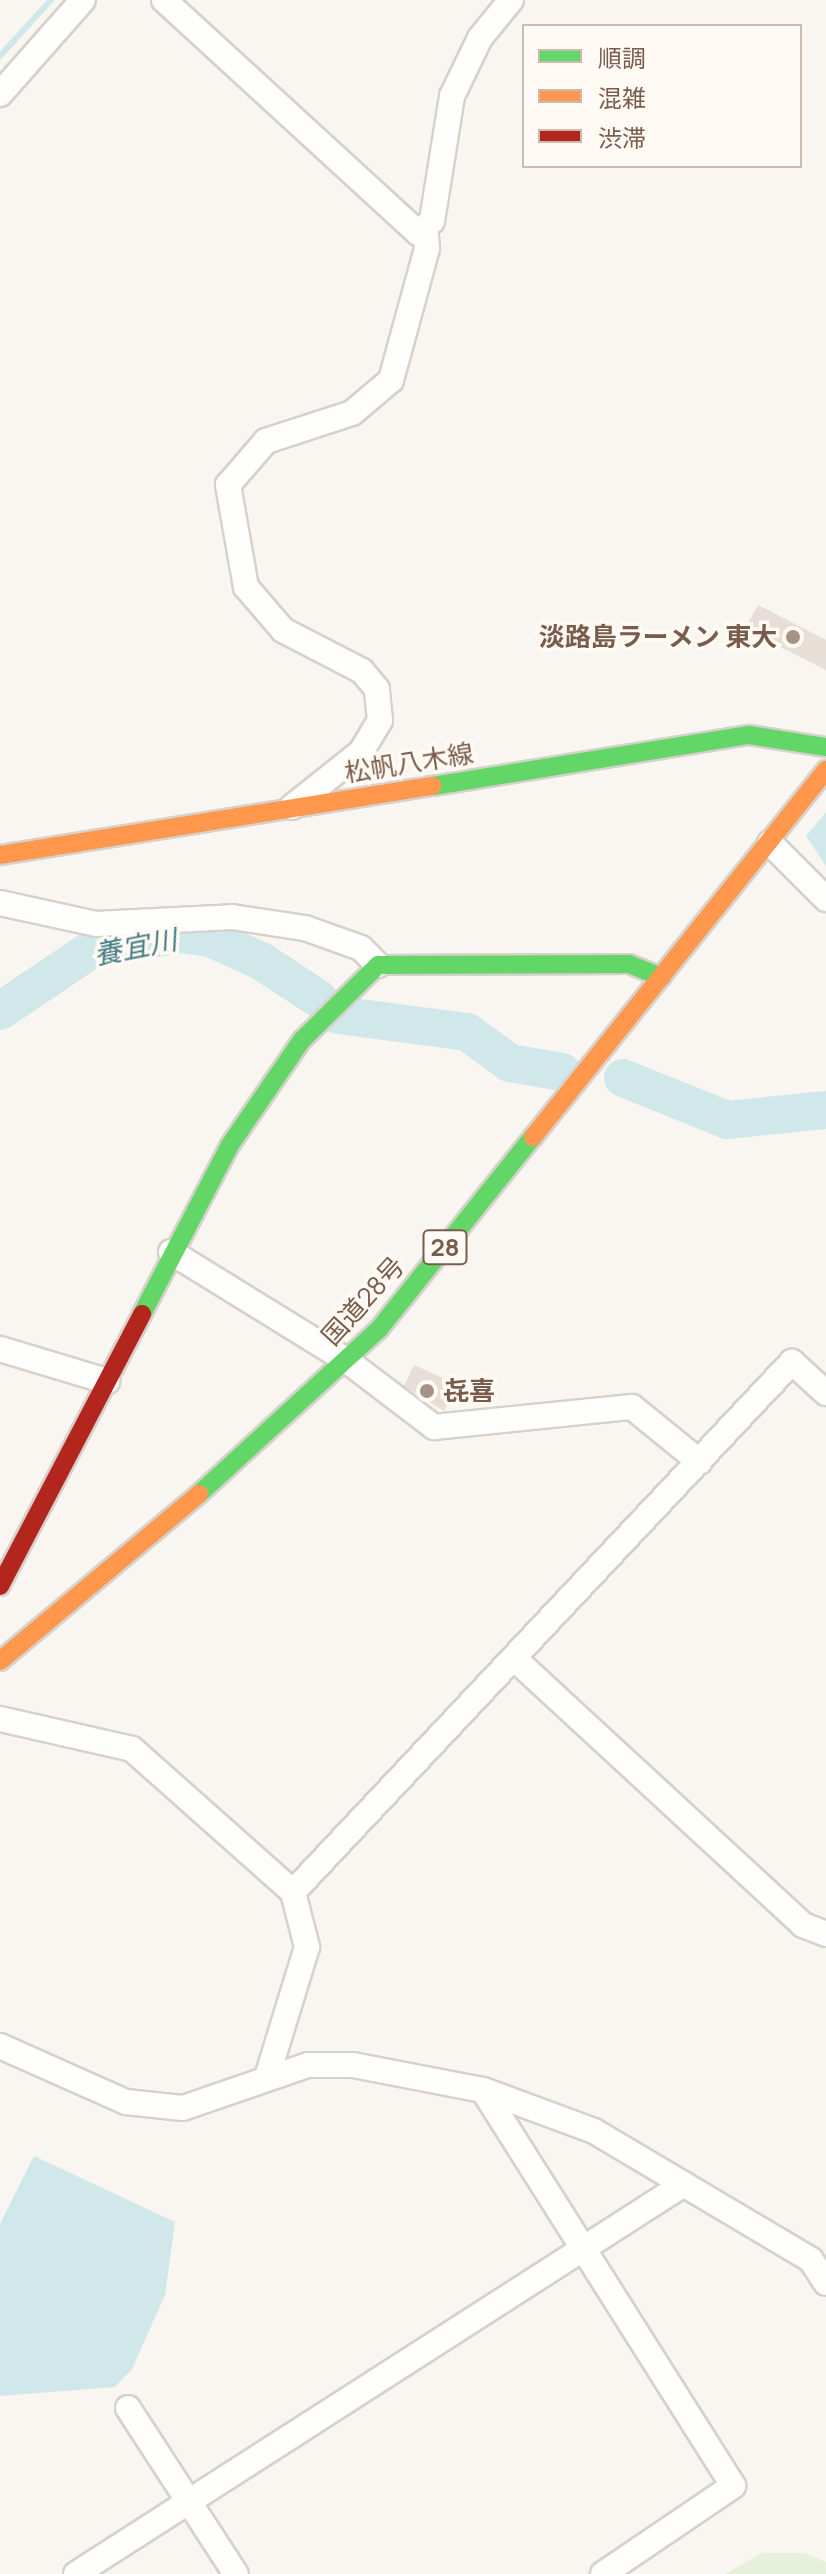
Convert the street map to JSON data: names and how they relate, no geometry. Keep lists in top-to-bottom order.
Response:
{
  "streets": {
    "main road": ["松帆八木線", "28", "国道28号"]
  },
  "water": ["養宜川"],
  "places": ["淡路島ラーメン 東大", "㐂喜"],
  "legend": ["順調", "混雑", "渋滞"]
}
